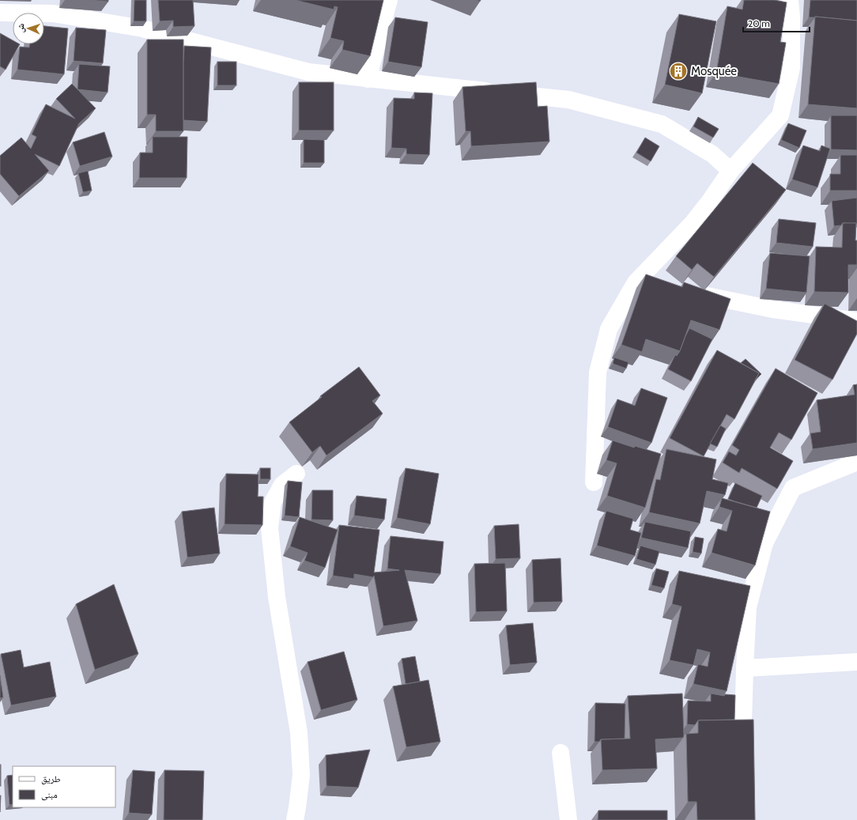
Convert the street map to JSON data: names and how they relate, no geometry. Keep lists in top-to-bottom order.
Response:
{
  "places": {
    "building": ["Mosquée"]
  },
  "legend": ["طريق", "مبنى"],
  "scale_bar": "20 m",
  "north": "left"
}
